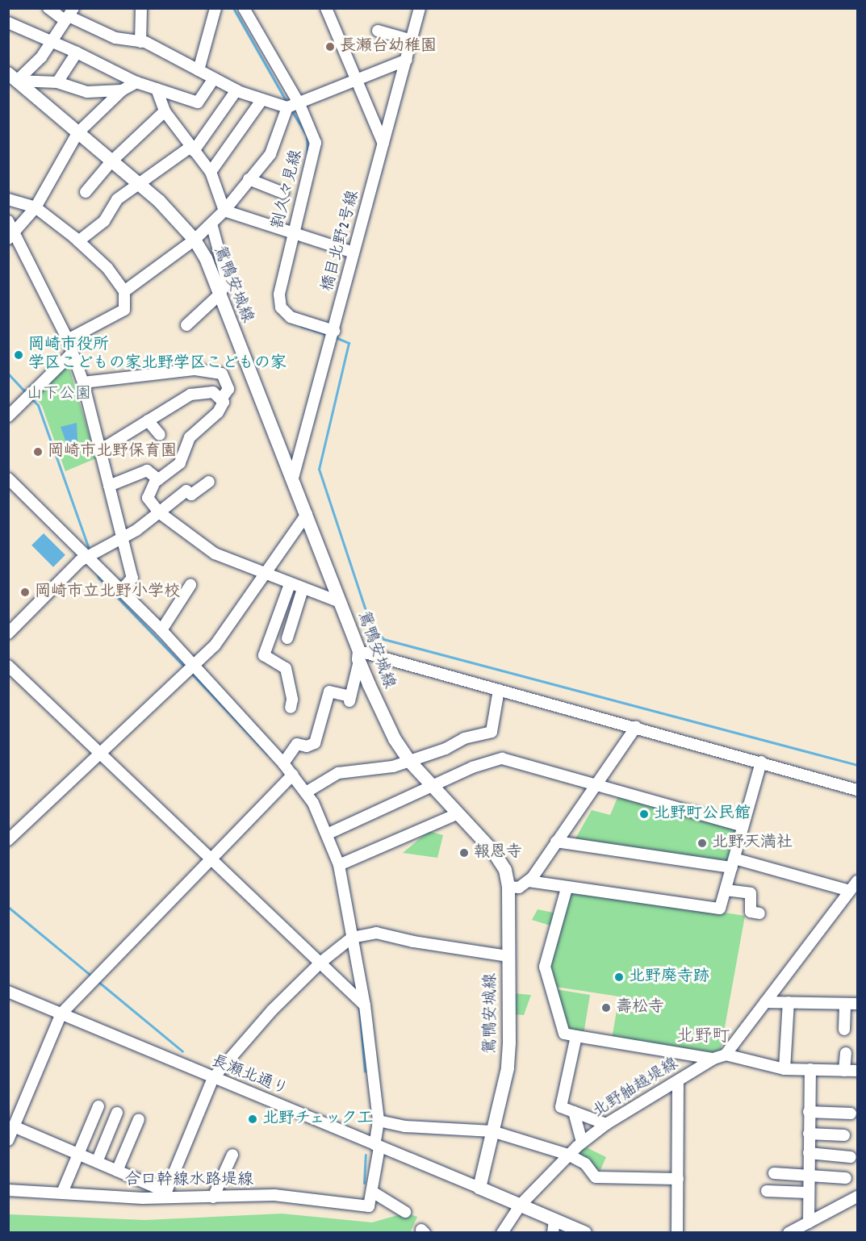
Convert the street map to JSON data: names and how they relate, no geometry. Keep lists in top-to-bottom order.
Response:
{
  "streets": {
    "main road": ["鴛鴨安城線"],
    "street": [
      "割久々見線",
      "橋目北野2号線",
      "長瀬北通り",
      "北野舳越堤線",
      "合口幹線水路堤線"
    ]
  },
  "crossings": [
    ["割久々見線", "橋目北野2号線"],
    ["橋目北野2号線", "鴛鴨安城線"],
    ["鴛鴨安城線", "長瀬北通り"]
  ],
  "districts": ["北野町"],
  "parks": ["山下公園"],
  "places": [
    "長瀬台幼稚園",
    "岡崎市役所 学区こどもの家北野学区こどもの家",
    "岡崎市北野保育園",
    "岡崎市立北野小学校",
    "北野町公民館",
    "北野天満社",
    "報恩寺",
    "北野廃寺跡",
    "壽松寺",
    "北野チェック工"
  ]
}
